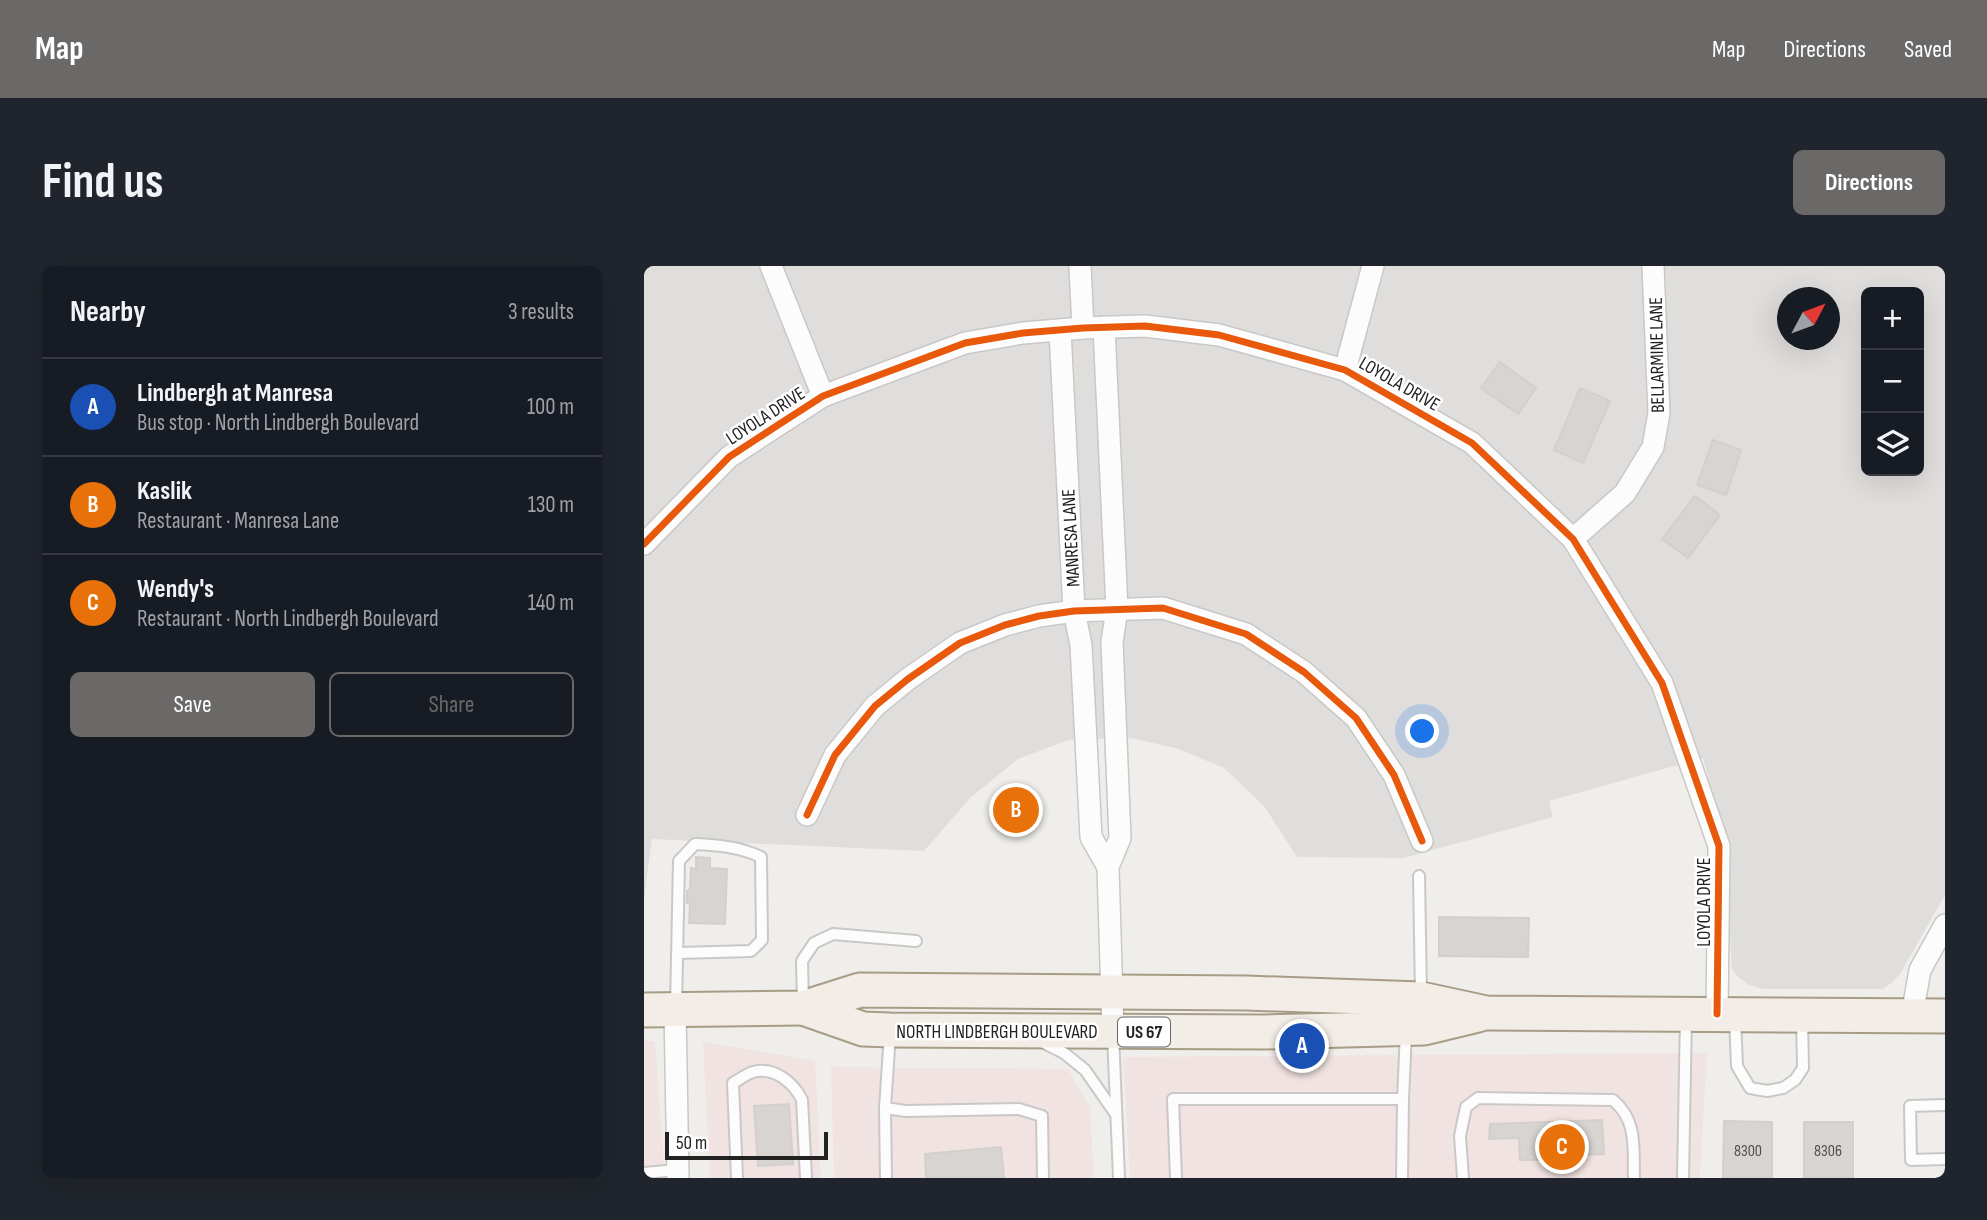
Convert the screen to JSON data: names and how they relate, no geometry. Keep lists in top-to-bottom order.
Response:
{
  "streets": {
    "main road": ["NORTH LINDBERGH BOULEVARD", "US 67"],
    "street": ["BELLARMINE LANE", "LOYOLA DRIVE", "MANRESA LANE"]
  },
  "crossings": [
    ["BELLARMINE LANE", "LOYOLA DRIVE"],
    ["LOYOLA DRIVE", "MANRESA LANE"],
    ["LOYOLA DRIVE", "NORTH LINDBERGH BOULEVARD"],
    ["MANRESA LANE", "NORTH LINDBERGH BOULEVARD"]
  ],
  "house_numbers": ["8300", "8306"],
  "scale_bar": "50 m",
  "north": "top right",
  "page": {
    "header": "Map",
    "nav": ["Map", "Directions", "Saved"],
    "buttons": [
      "Directions",
      ["Save", "Share"]
    ],
    "title": "Find us",
    "heading": ["Nearby", "3 results"],
    "map_buttons": ["+", "−"],
    "list": [
      {
        "mark": "A",
        "name": "Lindbergh at Manresa",
        "note": "Bus stop · North Lindbergh Boulevard",
        "value": "100 m"
      },
      {
        "mark": "B",
        "name": "Kaslik",
        "note": "Restaurant · Manresa Lane",
        "value": "130 m"
      },
      {
        "mark": "C",
        "name": "Wendy's",
        "note": "Restaurant · North Lindbergh Boulevard",
        "value": "140 m"
      }
    ],
    "pins": ["B", "A", "C"],
    "scale": "50 m"
  }
}
